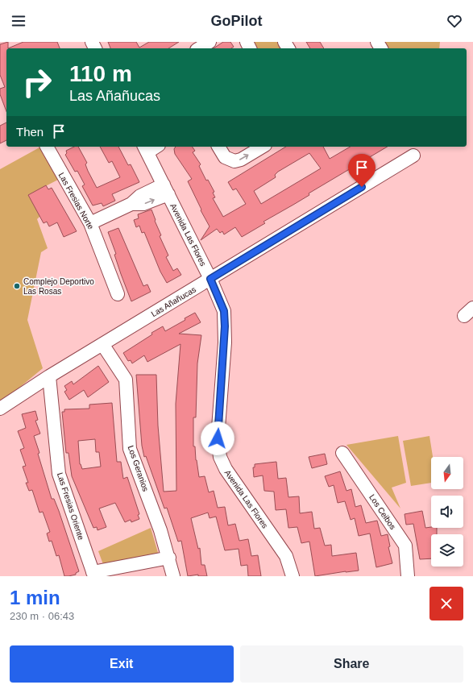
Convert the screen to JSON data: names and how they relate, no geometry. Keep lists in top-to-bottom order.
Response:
{
  "streets": {
    "street": [
      "Las Fresias Norte",
      "Avenida Las Flores",
      "Las Añañucas",
      "Los Geranios",
      "Las Fresias Oriente",
      "Los Ceibos"
    ]
  },
  "crossings": [
    ["Avenida Las Flores", "Las Añañucas"],
    ["Las Añañucas", "Los Geranios"],
    ["Las Añañucas", "Las Fresias Oriente"]
  ],
  "places": ["Complejo Deportivo Las Rosas"],
  "north": "bottom",
  "page": {
    "header": "GoPilot",
    "turn": ["110 m", "Las Añañucas"],
    "then": "Then",
    "heading": ["1 min", "230 m · 06:43"],
    "buttons": ["Exit", "Share"]
  }
}
